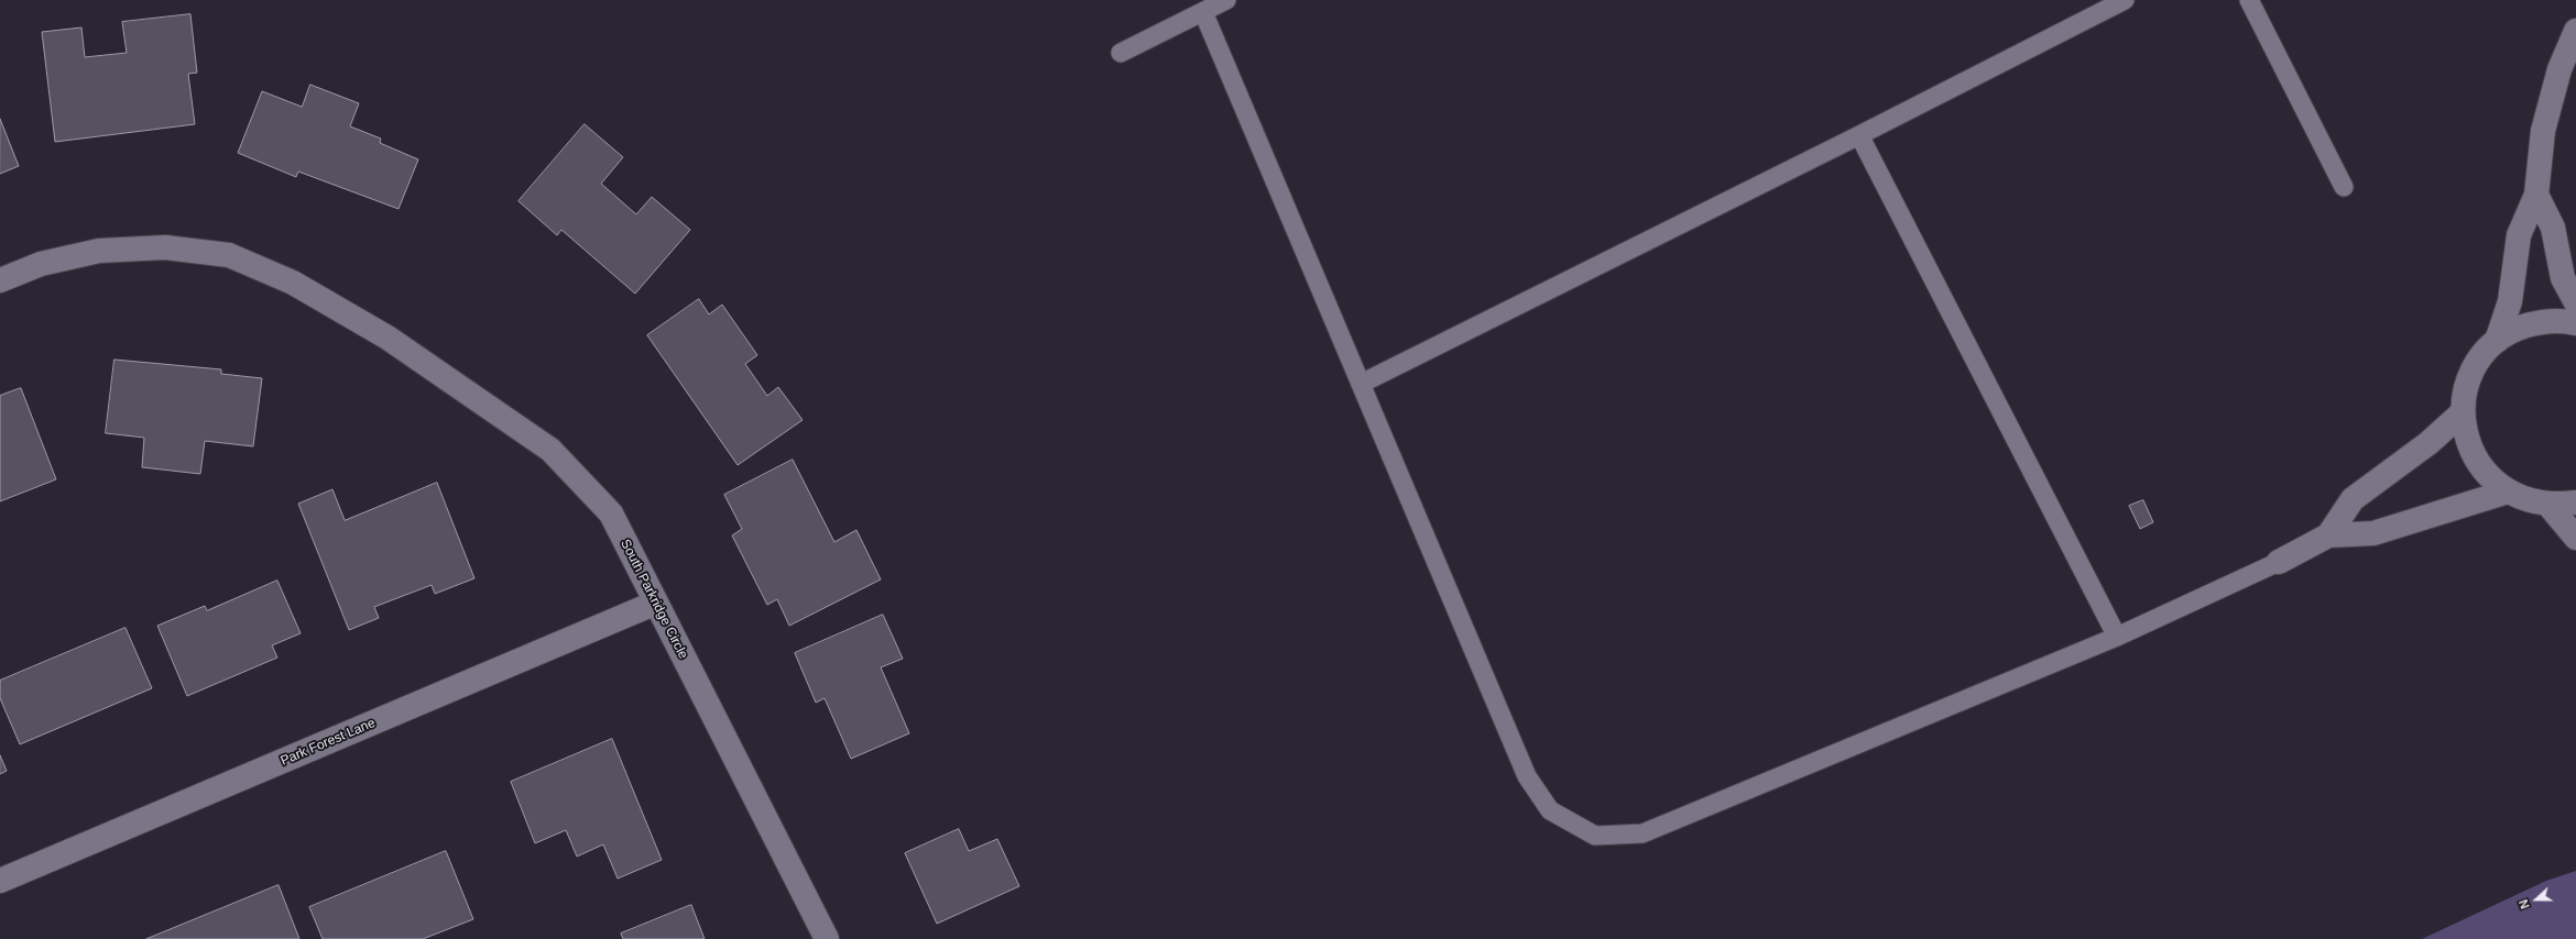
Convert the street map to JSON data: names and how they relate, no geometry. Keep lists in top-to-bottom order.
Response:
{
  "streets": {
    "street": ["South Parkridge Circle", "Park Forest Lane"]
  },
  "crossings": [
    ["South Parkridge Circle", "Park Forest Lane"]
  ],
  "north": "left"
}
